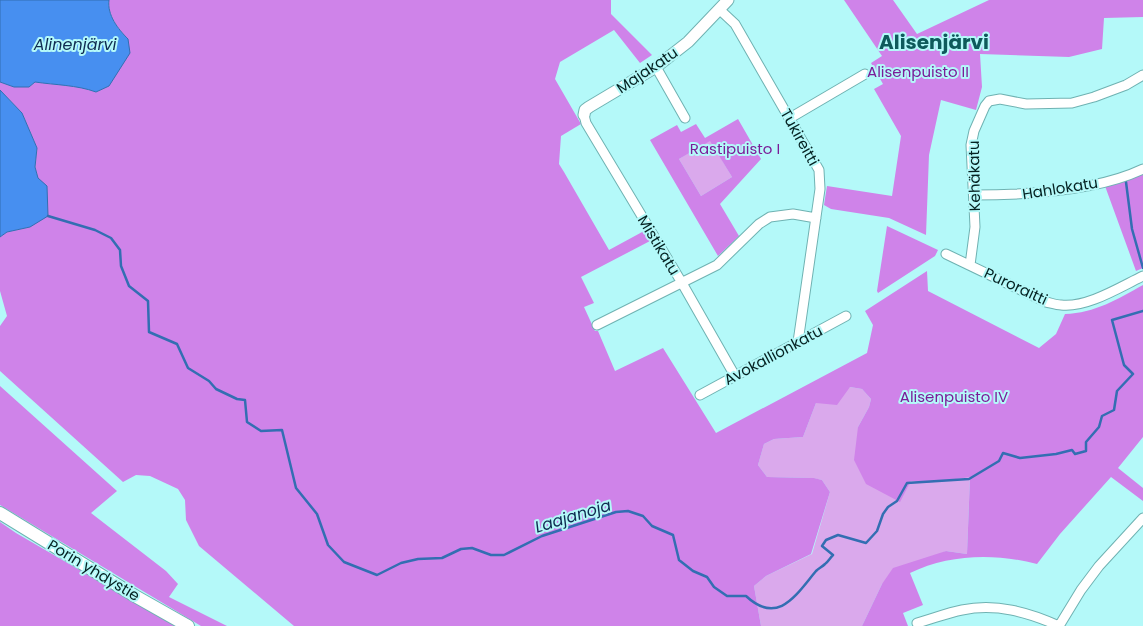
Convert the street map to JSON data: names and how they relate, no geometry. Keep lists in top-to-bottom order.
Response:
{
  "streets": {
    "main road": ["Porin yhdystie"],
    "street": [
      "Majakatu",
      "Tukireitti",
      "Kehäkatu",
      "Hahlokatu",
      "Mistikatu",
      "Puroraitti",
      "Avokallionkatu"
    ]
  },
  "crossings": [
    ["Majakatu", "Tukireitti"],
    ["Majakatu", "Mistikatu"],
    ["Tukireitti", "Avokallionkatu"],
    ["Kehäkatu", "Hahlokatu"],
    ["Kehäkatu", "Puroraitti"],
    ["Mistikatu", "Avokallionkatu"]
  ],
  "districts": ["Alisenjärvi"],
  "water": ["Alinenjärvi", "Laajanoja"],
  "parks": ["Alisenpuisto II", "Rastipuisto I", "Alisenpuisto IV"]
}
